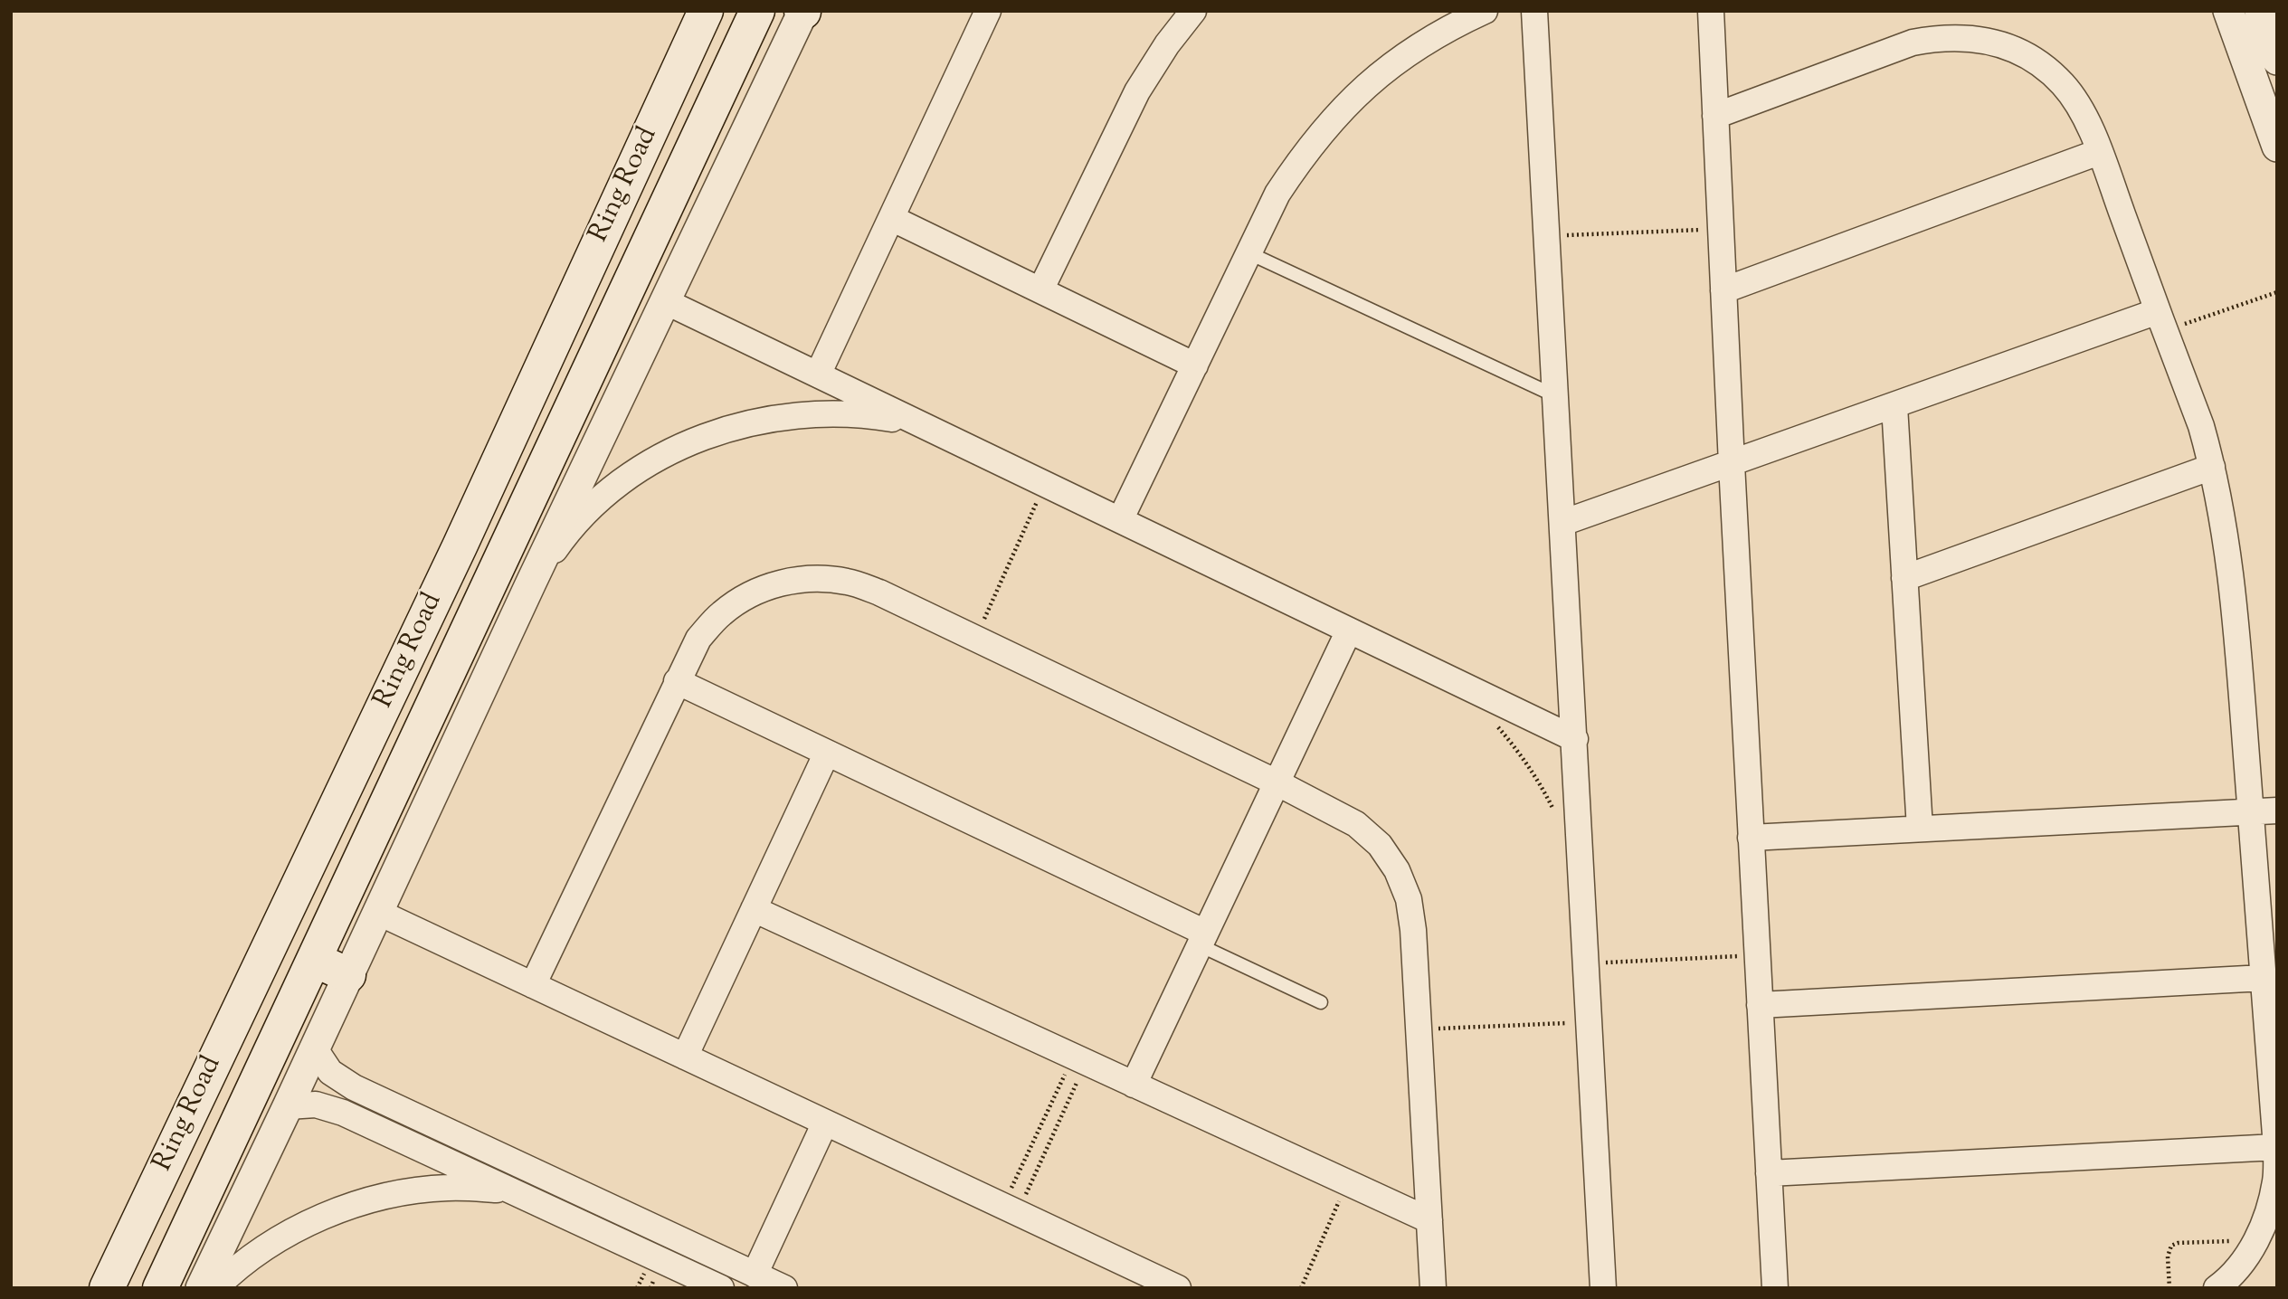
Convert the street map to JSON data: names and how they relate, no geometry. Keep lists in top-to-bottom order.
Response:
{
  "streets": {
    "main road": ["Ring Road"]
  }
}
